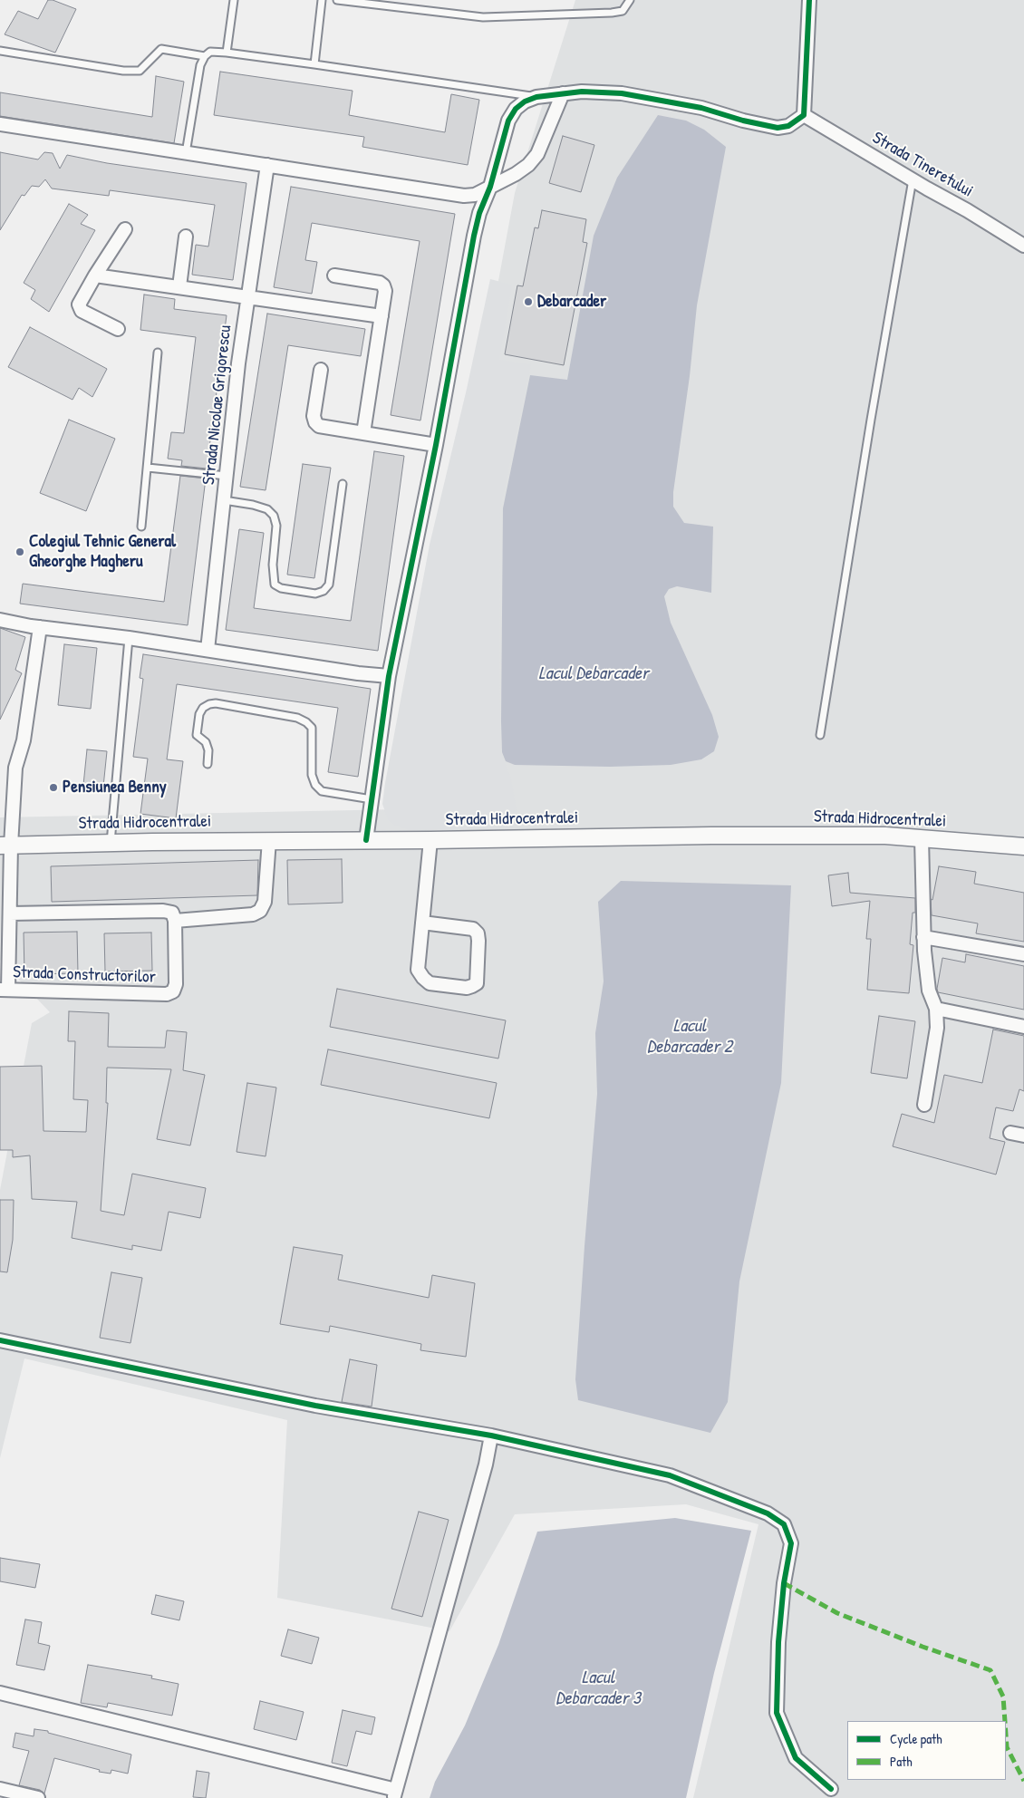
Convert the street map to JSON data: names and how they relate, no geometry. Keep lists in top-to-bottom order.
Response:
{
  "streets": {
    "street": [
      "Strada Tineretului",
      "Strada Nicolae Grigorescu",
      "Strada Hidrocentralei",
      "Strada Constructorilor"
    ]
  },
  "water": ["Lacul Debarcader", "Lacul Debarcader 2", "Lacul Debarcader 3"],
  "places": ["Debarcader", "Colegiul Tehnic General Gheorghe Magheru", "Pensiunea Benny"],
  "legend": ["Cycle path", "Path"]
}
